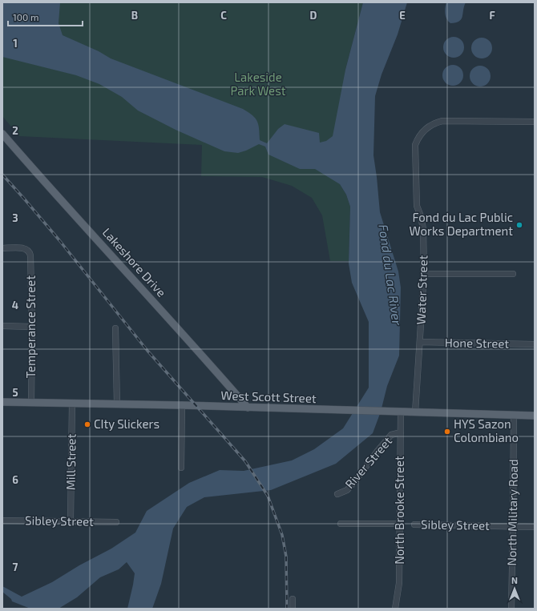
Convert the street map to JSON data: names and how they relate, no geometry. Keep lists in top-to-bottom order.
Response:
{
  "streets": {
    "main road": ["Lakeshore Drive", "West Scott Street"],
    "street": [
      "Water Street",
      "Temperance Street",
      "Hone Street",
      "Mill Street",
      "River Street",
      "North Brooke Street",
      "North Military Road",
      "Sibley Street"
    ]
  },
  "crossings": [
    ["Lakeshore Drive", "West Scott Street"],
    ["Water Street", "Hone Street"],
    ["Water Street", "West Scott Street"],
    ["Temperance Street", "West Scott Street"],
    ["West Scott Street", "Mill Street"],
    ["West Scott Street", "North Brooke Street"],
    ["West Scott Street", "North Military Road"],
    ["Mill Street", "Sibley Street"],
    ["River Street", "North Brooke Street"],
    ["North Military Road", "Sibley Street"]
  ],
  "water": ["Fond du Lac River"],
  "parks": ["Lakeside Park West"],
  "places": ["Fond du Lac Public Works Department", "CIty Slickers", "HYS Sazon Colombiano"],
  "scale_bar": "100 m",
  "north": "top",
  "grid": {
    "columns": [
      "B",
      "C",
      "D",
      "E",
      "F"
    ],
    "rows": [
      "1",
      "2",
      "3",
      "4",
      "5",
      "6",
      "7"
    ]
  }
}
